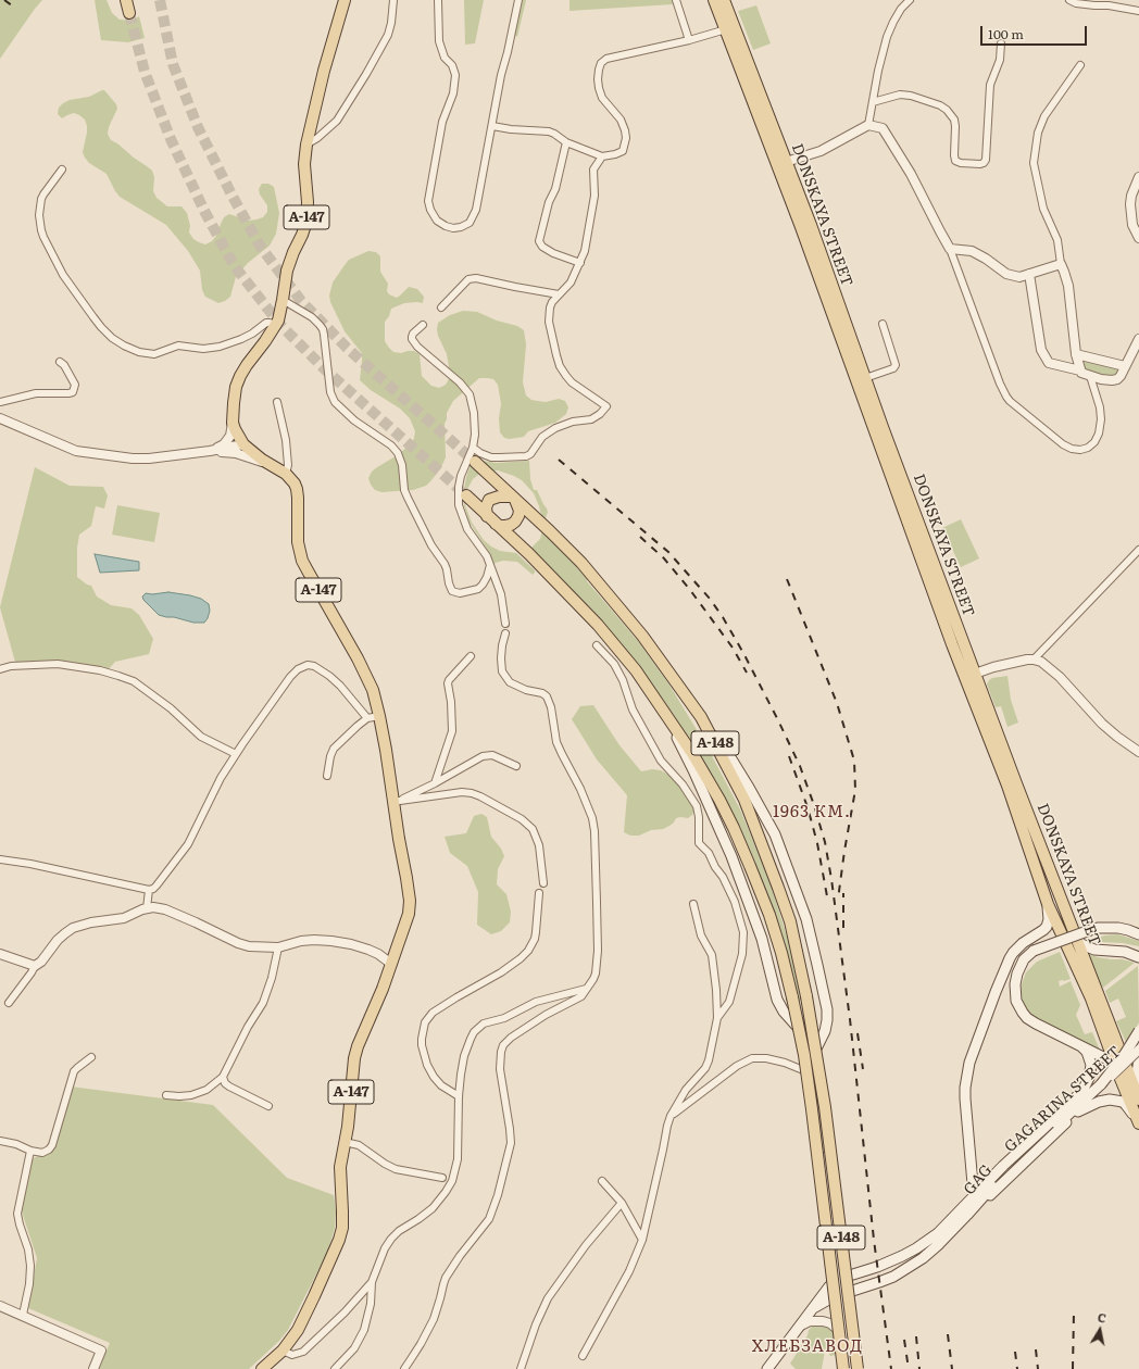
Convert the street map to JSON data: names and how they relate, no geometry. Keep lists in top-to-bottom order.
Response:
{
  "streets": {
    "main road": [
      "DONSKAYA STREET",
      "А-147",
      "А-148",
      "GAGARINA STREET",
      "GAG"
    ]
  },
  "crossings": [
    ["GAGARINA STREET", "GAG"]
  ],
  "districts": ["1963 КМ.", "ХЛЕБЗАВОД"],
  "scale_bar": "100 m",
  "north": "top"
}
